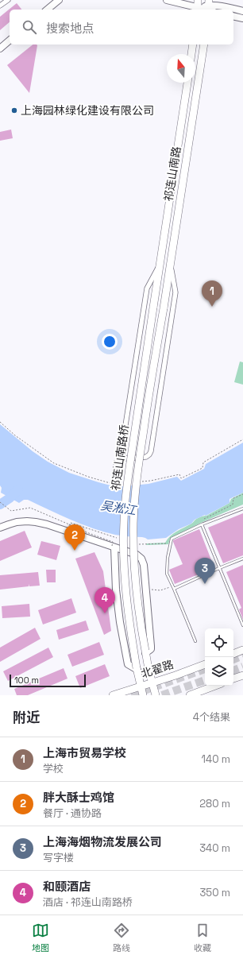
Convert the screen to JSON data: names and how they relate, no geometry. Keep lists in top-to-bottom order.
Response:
{
  "streets": {
    "main road": ["祁连山南路", "祁连山南路桥", "北翟路"]
  },
  "crossings": [
    ["祁连山南路", "祁连山南路桥"],
    ["祁连山南路桥", "北翟路"]
  ],
  "water": ["吴淞江"],
  "places": ["上海园林绿化建设有限公司"],
  "scale_bar": "100 m",
  "north": "top",
  "page": {
    "search": "搜索地点",
    "pins": [
      "1",
      "2",
      "3",
      "4"
    ],
    "scale": "100 m",
    "heading": ["附近", "4个结果"],
    "list": [
      {
        "mark": "1",
        "name": "上海市贸易学校",
        "note": "学校",
        "value": "140 m"
      },
      {
        "mark": "2",
        "name": "胖大酥士鸡馆",
        "note": "餐厅 · 通协路",
        "value": "280 m"
      },
      {
        "mark": "3",
        "name": "上海海烟物流发展公司",
        "note": "写字楼",
        "value": "340 m"
      },
      {
        "mark": "4",
        "name": "和颐酒店",
        "note": "酒店 · 祁连山南路桥",
        "value": "350 m"
      }
    ],
    "nav": ["地图", "路线", "收藏"]
  }
}
